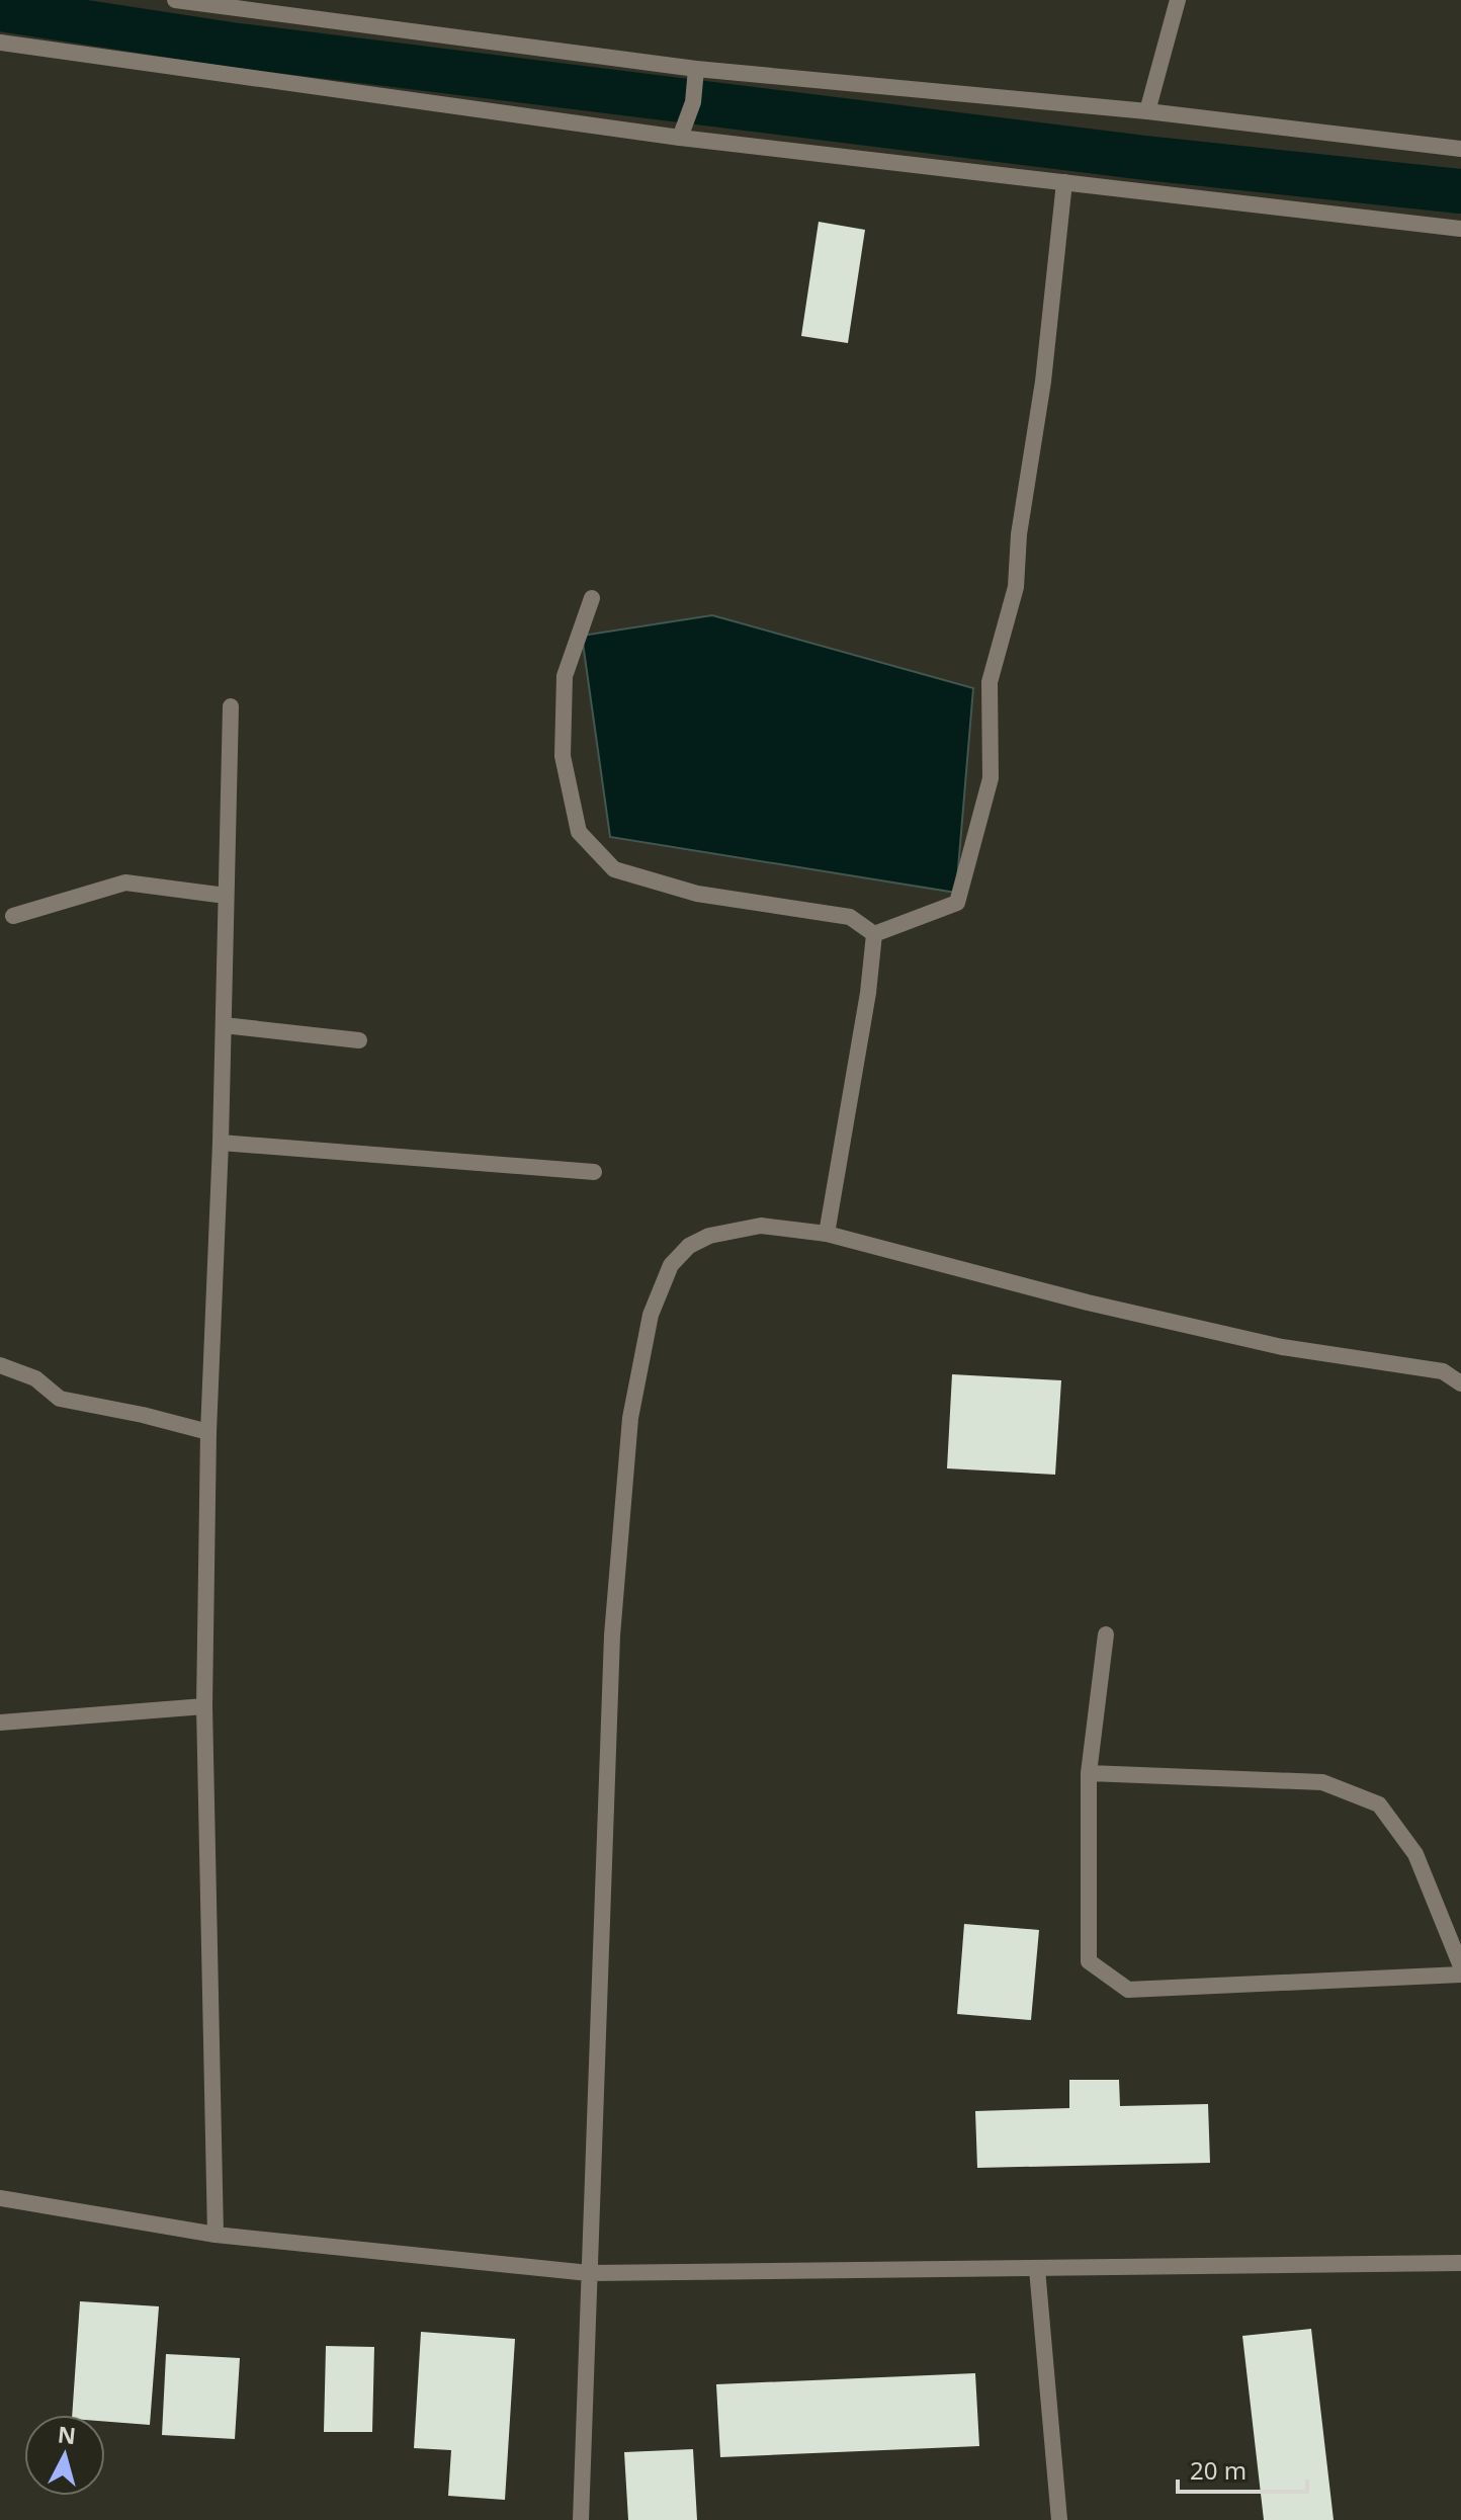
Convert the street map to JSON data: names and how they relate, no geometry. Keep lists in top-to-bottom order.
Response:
{
  "scale_bar": "20 m",
  "north": "top"
}
